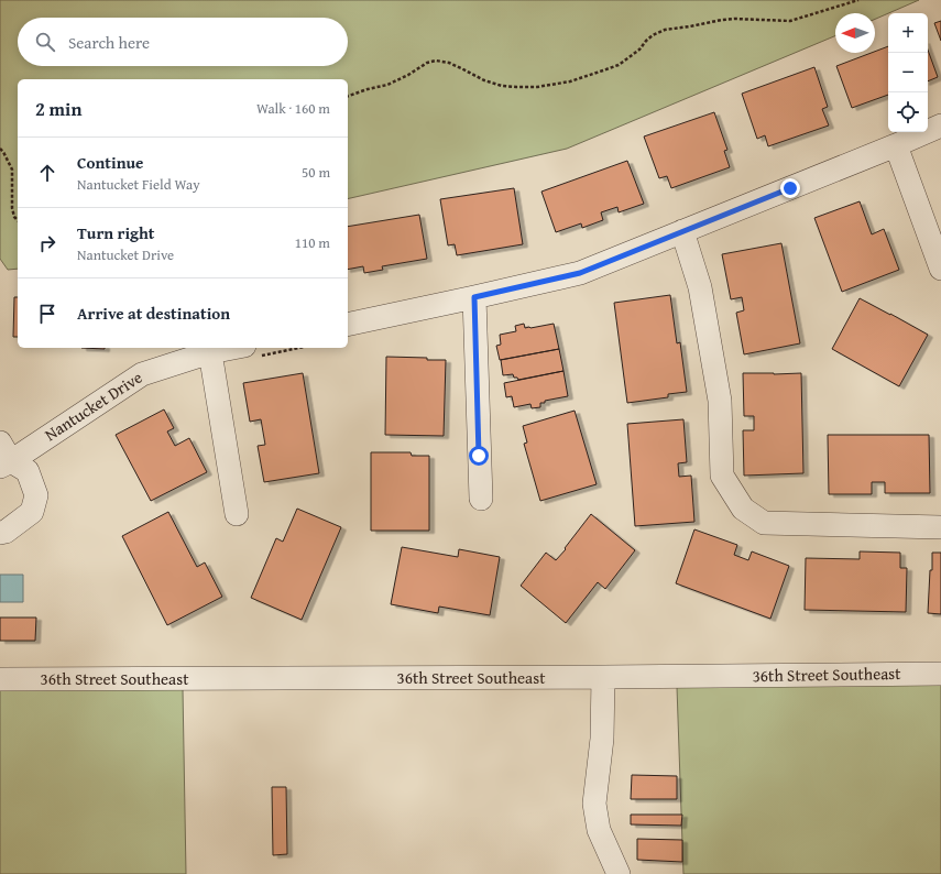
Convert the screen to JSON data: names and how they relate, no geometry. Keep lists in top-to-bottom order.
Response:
{
  "streets": {
    "street": ["Nantucket Drive", "36th Street Southeast"]
  },
  "north": "left",
  "page": {
    "map_buttons": ["+", "−"],
    "search": "Search here",
    "heading": ["2 min", "Walk · 160 m"],
    "list": [
      ["Continue", "Nantucket Field Way", "50 m"],
      ["Turn right", "Nantucket Drive", "110 m"],
      "Arrive at destination"
    ]
  }
}
